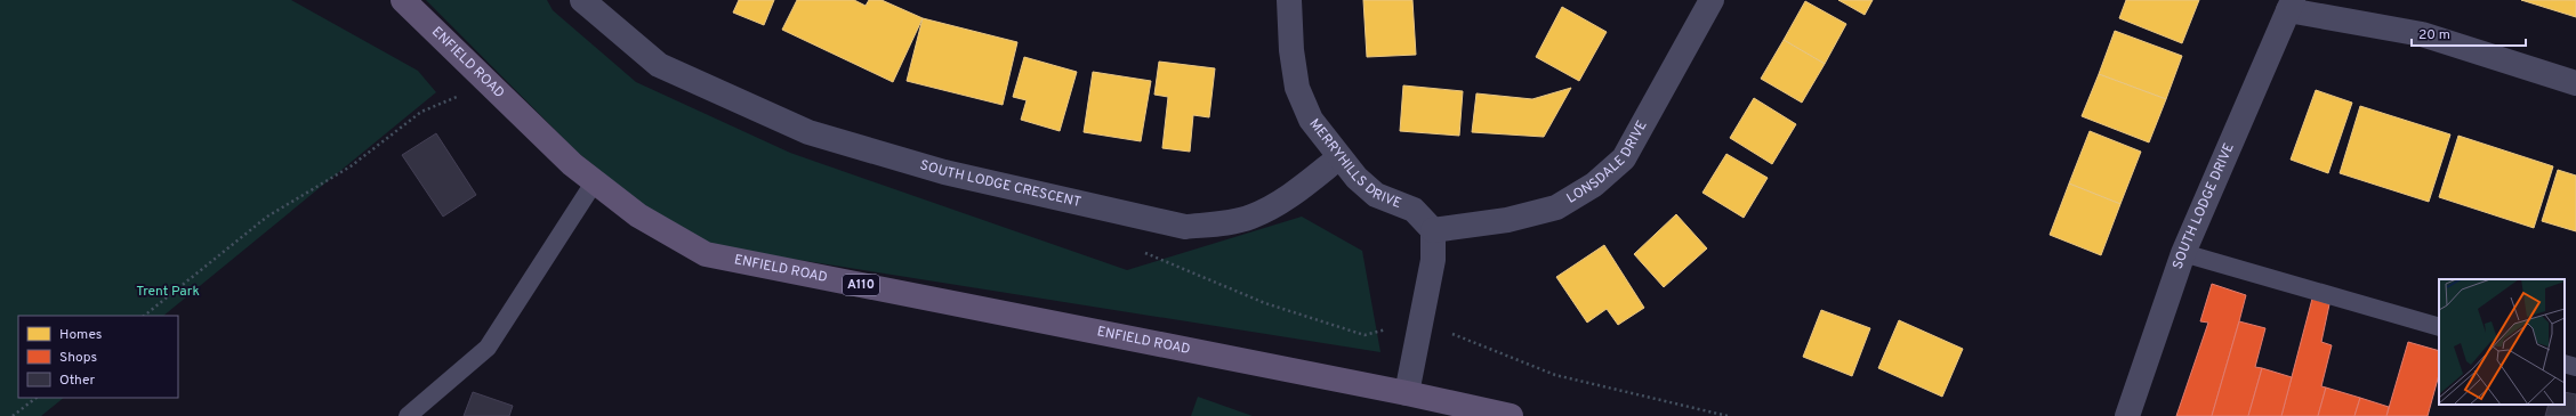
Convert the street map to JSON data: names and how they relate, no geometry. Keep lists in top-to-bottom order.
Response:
{
  "streets": {
    "main road": ["ENFIELD ROAD", "A110"],
    "street": [
      "LONSDALE DRIVE",
      "MERRYHILLS DRIVE",
      "SOUTH LODGE CRESCENT",
      "SOUTH LODGE DRIVE"
    ]
  },
  "crossings": [
    ["ENFIELD ROAD", "A110"],
    ["LONSDALE DRIVE", "MERRYHILLS DRIVE"],
    ["MERRYHILLS DRIVE", "SOUTH LODGE CRESCENT"]
  ],
  "parks": ["Trent Park"],
  "legend": ["Homes", "Shops", "Other"],
  "scale_bar": "20 m"
}
